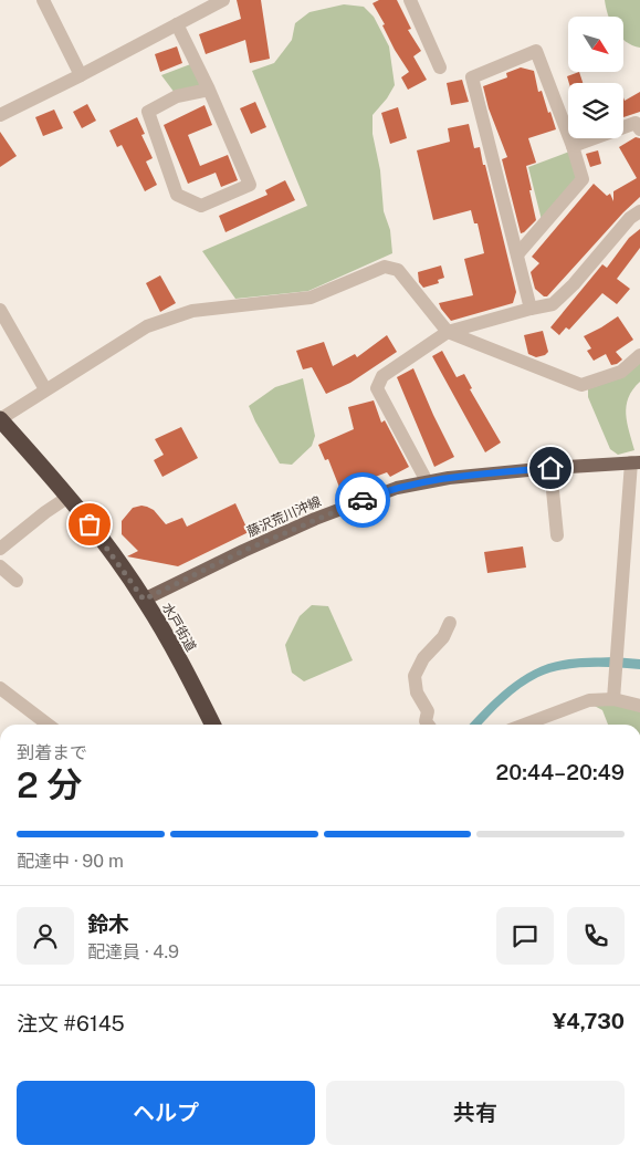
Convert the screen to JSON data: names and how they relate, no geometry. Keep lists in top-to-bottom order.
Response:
{
  "streets": {
    "highway": ["水戸街道"],
    "main road": ["藤沢荒川沖線"]
  },
  "crossings": [
    ["藤沢荒川沖線", "水戸街道"]
  ],
  "north": "bottom right",
  "page": {
    "heading": ["2 分", "到着まで", "20:44–20:49"],
    "panel": [
      "鈴木",
      "配達員 · 4.9",
      "注文 #6145",
      "¥4,730"
    ],
    "bar": "配達中 · 90 m",
    "buttons": ["ヘルプ", "共有"]
  }
}
